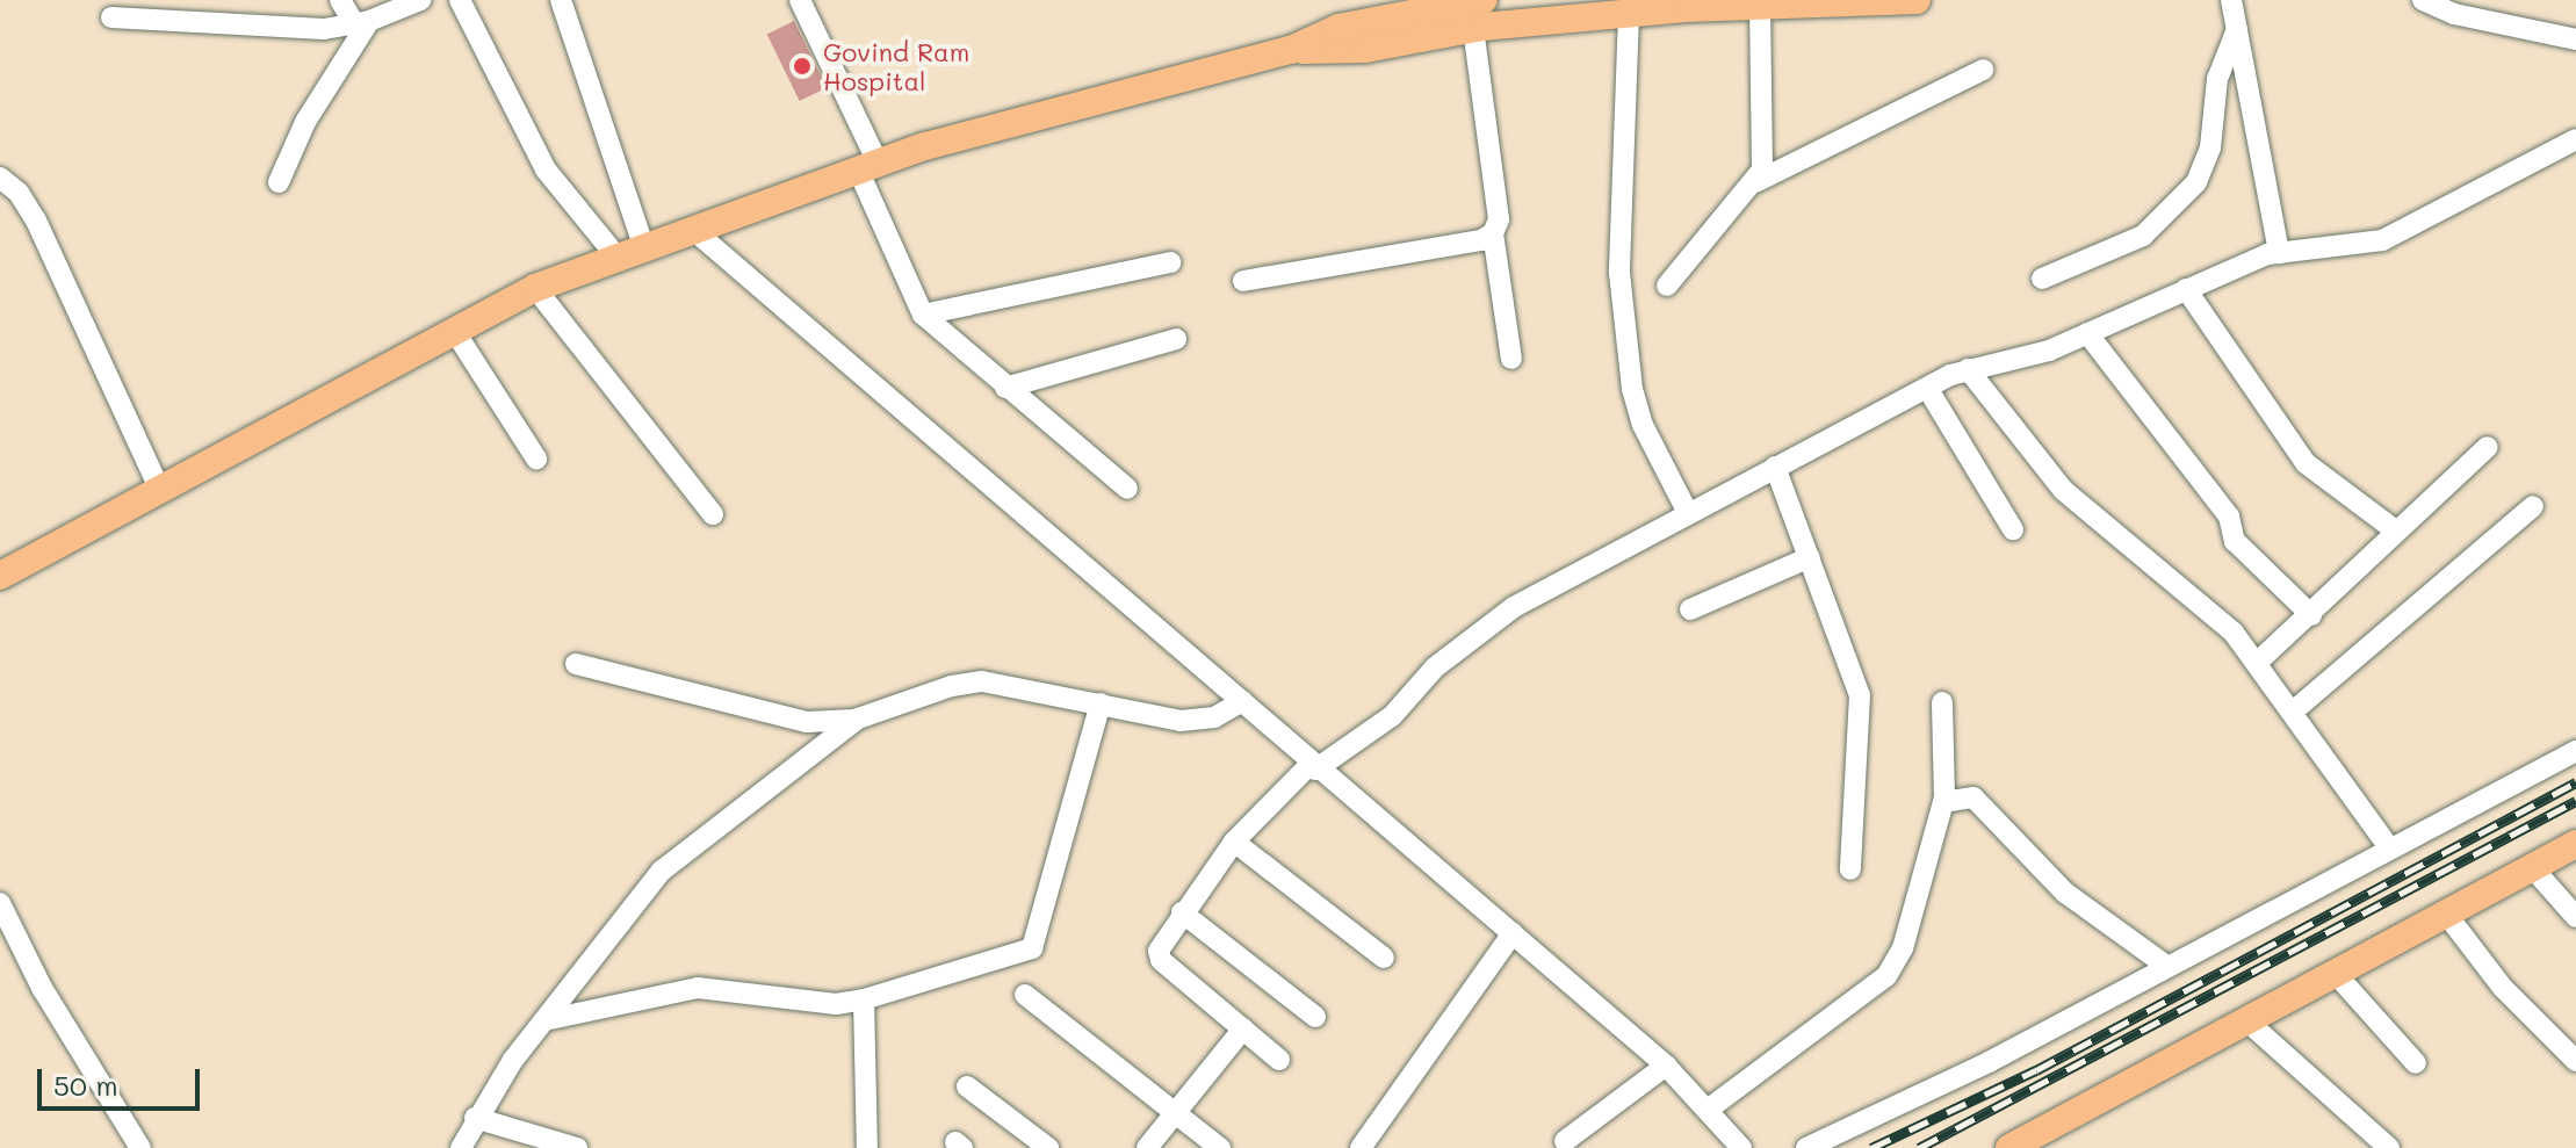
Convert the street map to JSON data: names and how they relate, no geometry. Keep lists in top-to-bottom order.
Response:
{
  "places": ["Govind Ram Hospital"],
  "scale_bar": "50 m"
}
